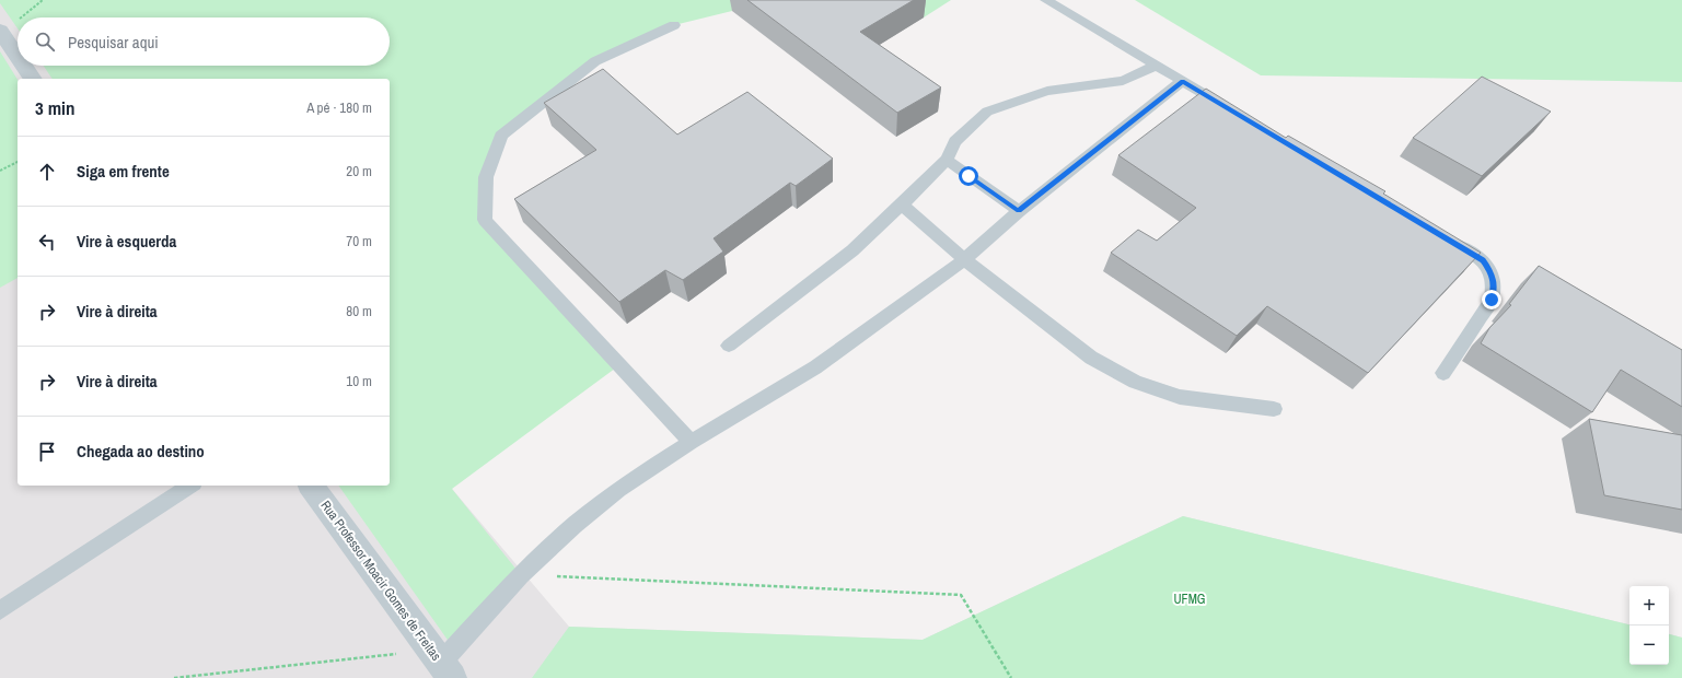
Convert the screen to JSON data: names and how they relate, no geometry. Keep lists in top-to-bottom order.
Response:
{
  "streets": {
    "street": ["Rua Professor Moacir Gomes de Freitas"]
  },
  "parks": ["UFMG"],
  "page": {
    "search": "Pesquisar aqui",
    "heading": ["3 min", "A pé · 180 m"],
    "list": [
      ["Siga em frente", "20 m"],
      ["Vire à esquerda", "70 m"],
      ["Vire à direita", "80 m"],
      ["Vire à direita", "10 m"],
      "Chegada ao destino"
    ],
    "map_buttons": ["+", "−"]
  }
}
